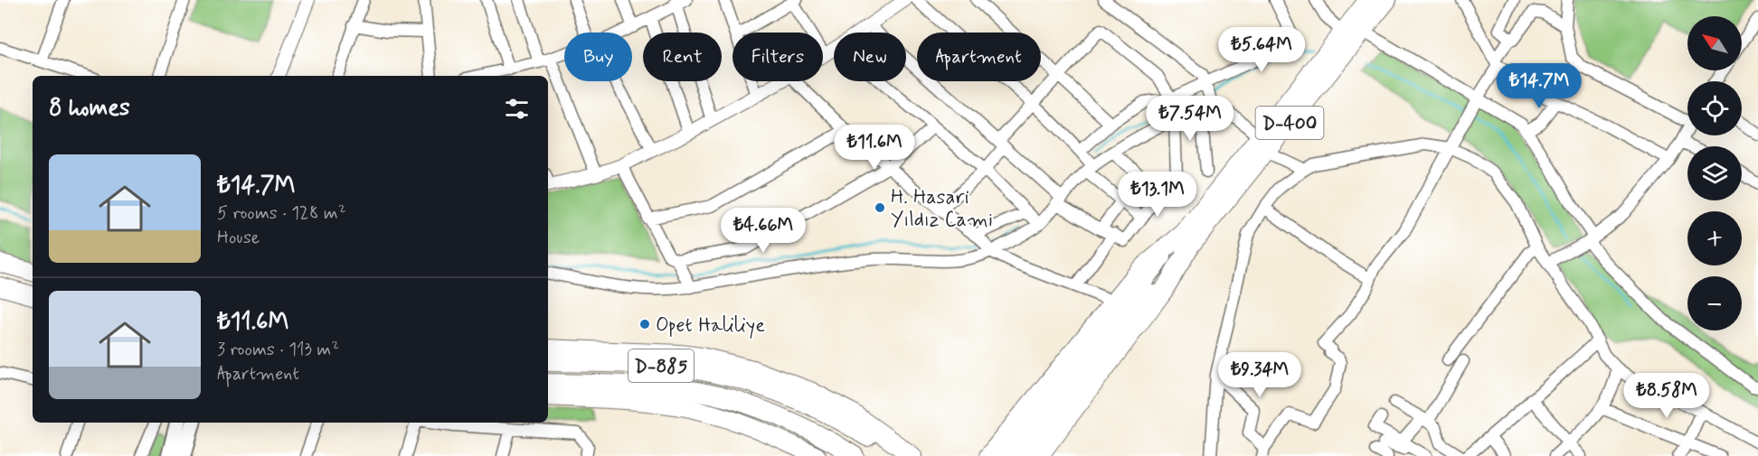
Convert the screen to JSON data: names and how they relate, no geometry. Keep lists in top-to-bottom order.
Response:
{
  "streets": {
    "highway": ["D-400", "D-885"]
  },
  "places": ["H. Hasari Yıldız Cami", "Opet Haliliye"],
  "north": "top left",
  "page": {
    "map_buttons": ["+", "−"],
    "price": [
      "₺5.64M",
      "₺14.7M",
      "₺7.54M",
      "₺11.6M",
      "₺13.1M",
      "₺4.66M",
      "₺9.34M",
      "₺8.58M"
    ],
    "chip": [
      "Buy",
      "Rent",
      "Filters",
      "New",
      "Apartment"
    ],
    "heading": "8 homes",
    "list": [
      {
        "name": "₺14.7M",
        "note": "5 rooms · 128 m² · House"
      },
      {
        "name": "₺11.6M",
        "note": "3 rooms · 113 m² · Apartment"
      }
    ]
  }
}
